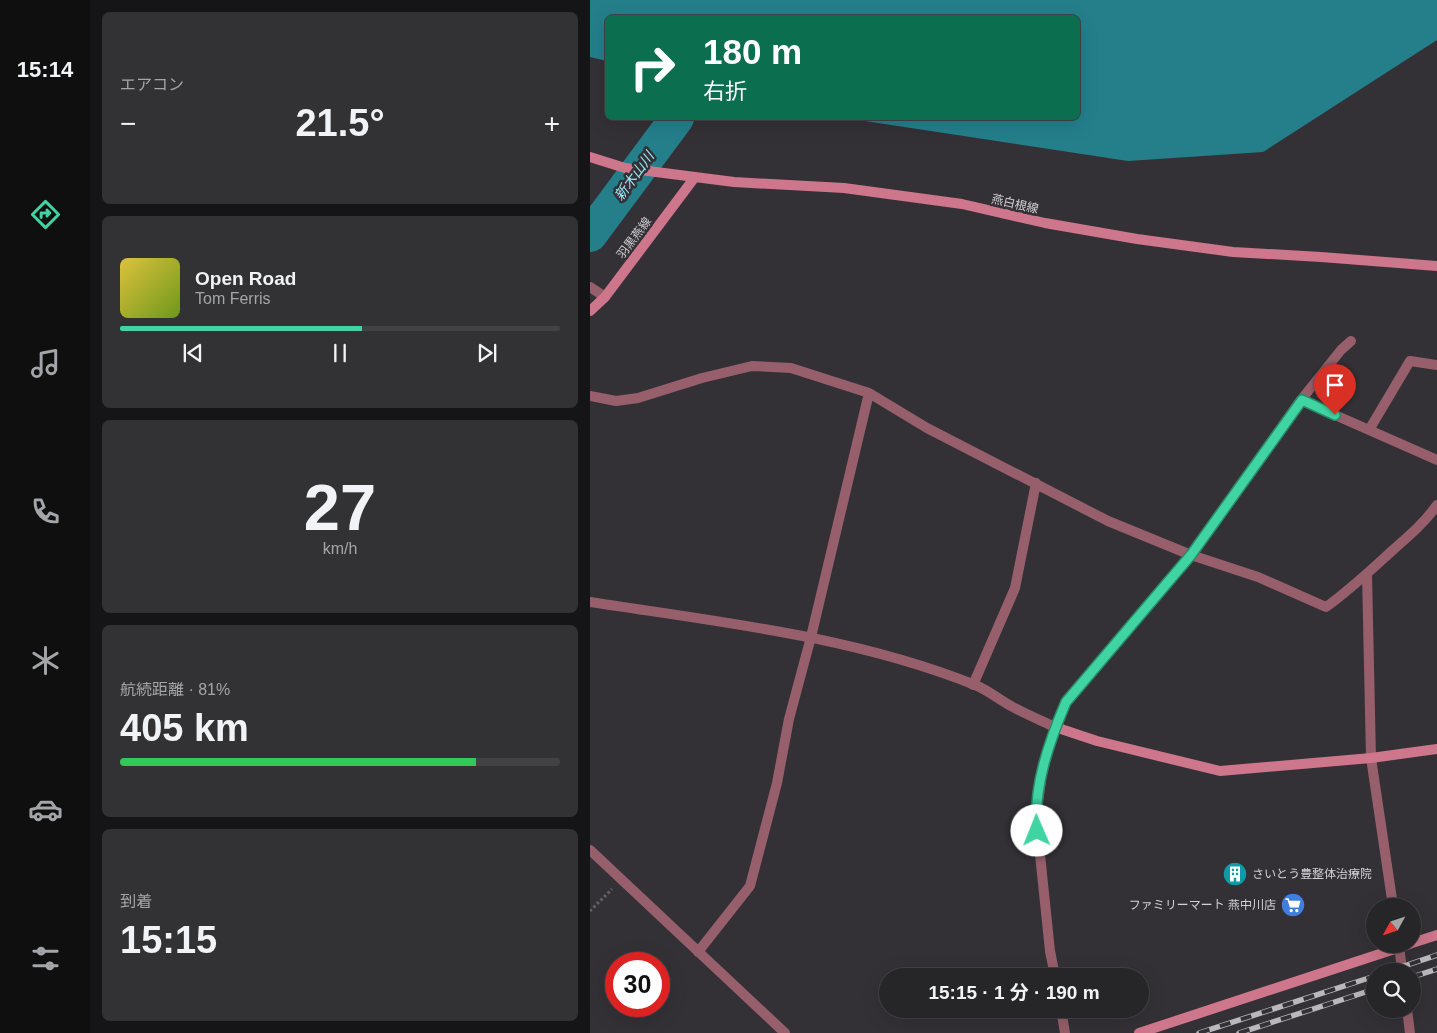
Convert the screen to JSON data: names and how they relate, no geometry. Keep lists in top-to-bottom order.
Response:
{
  "streets": {
    "main road": ["燕白根線", "羽黒燕線"]
  },
  "crossings": [
    ["燕白根線", "羽黒燕線"]
  ],
  "water": ["新木山川"],
  "places": {
    "building": ["さいとう豊整体治療院"],
    "supermarket": ["ファミリーマート 燕中川店"]
  },
  "north": "bottom left",
  "page": {
    "tabs": "15:14",
    "tile": [
      "エアコン",
      ["27", "km/h"],
      ["航続距離 · 81%", "405 km"],
      ["到着", "15:15"]
    ],
    "turn": ["180 m", "右折"],
    "heat": ["−", "21.5°", "+"],
    "song": ["Open Road", "Tom Ferris"],
    "limit": "30",
    "trip": "15:15 · 1 分 · 190 m"
  }
}
